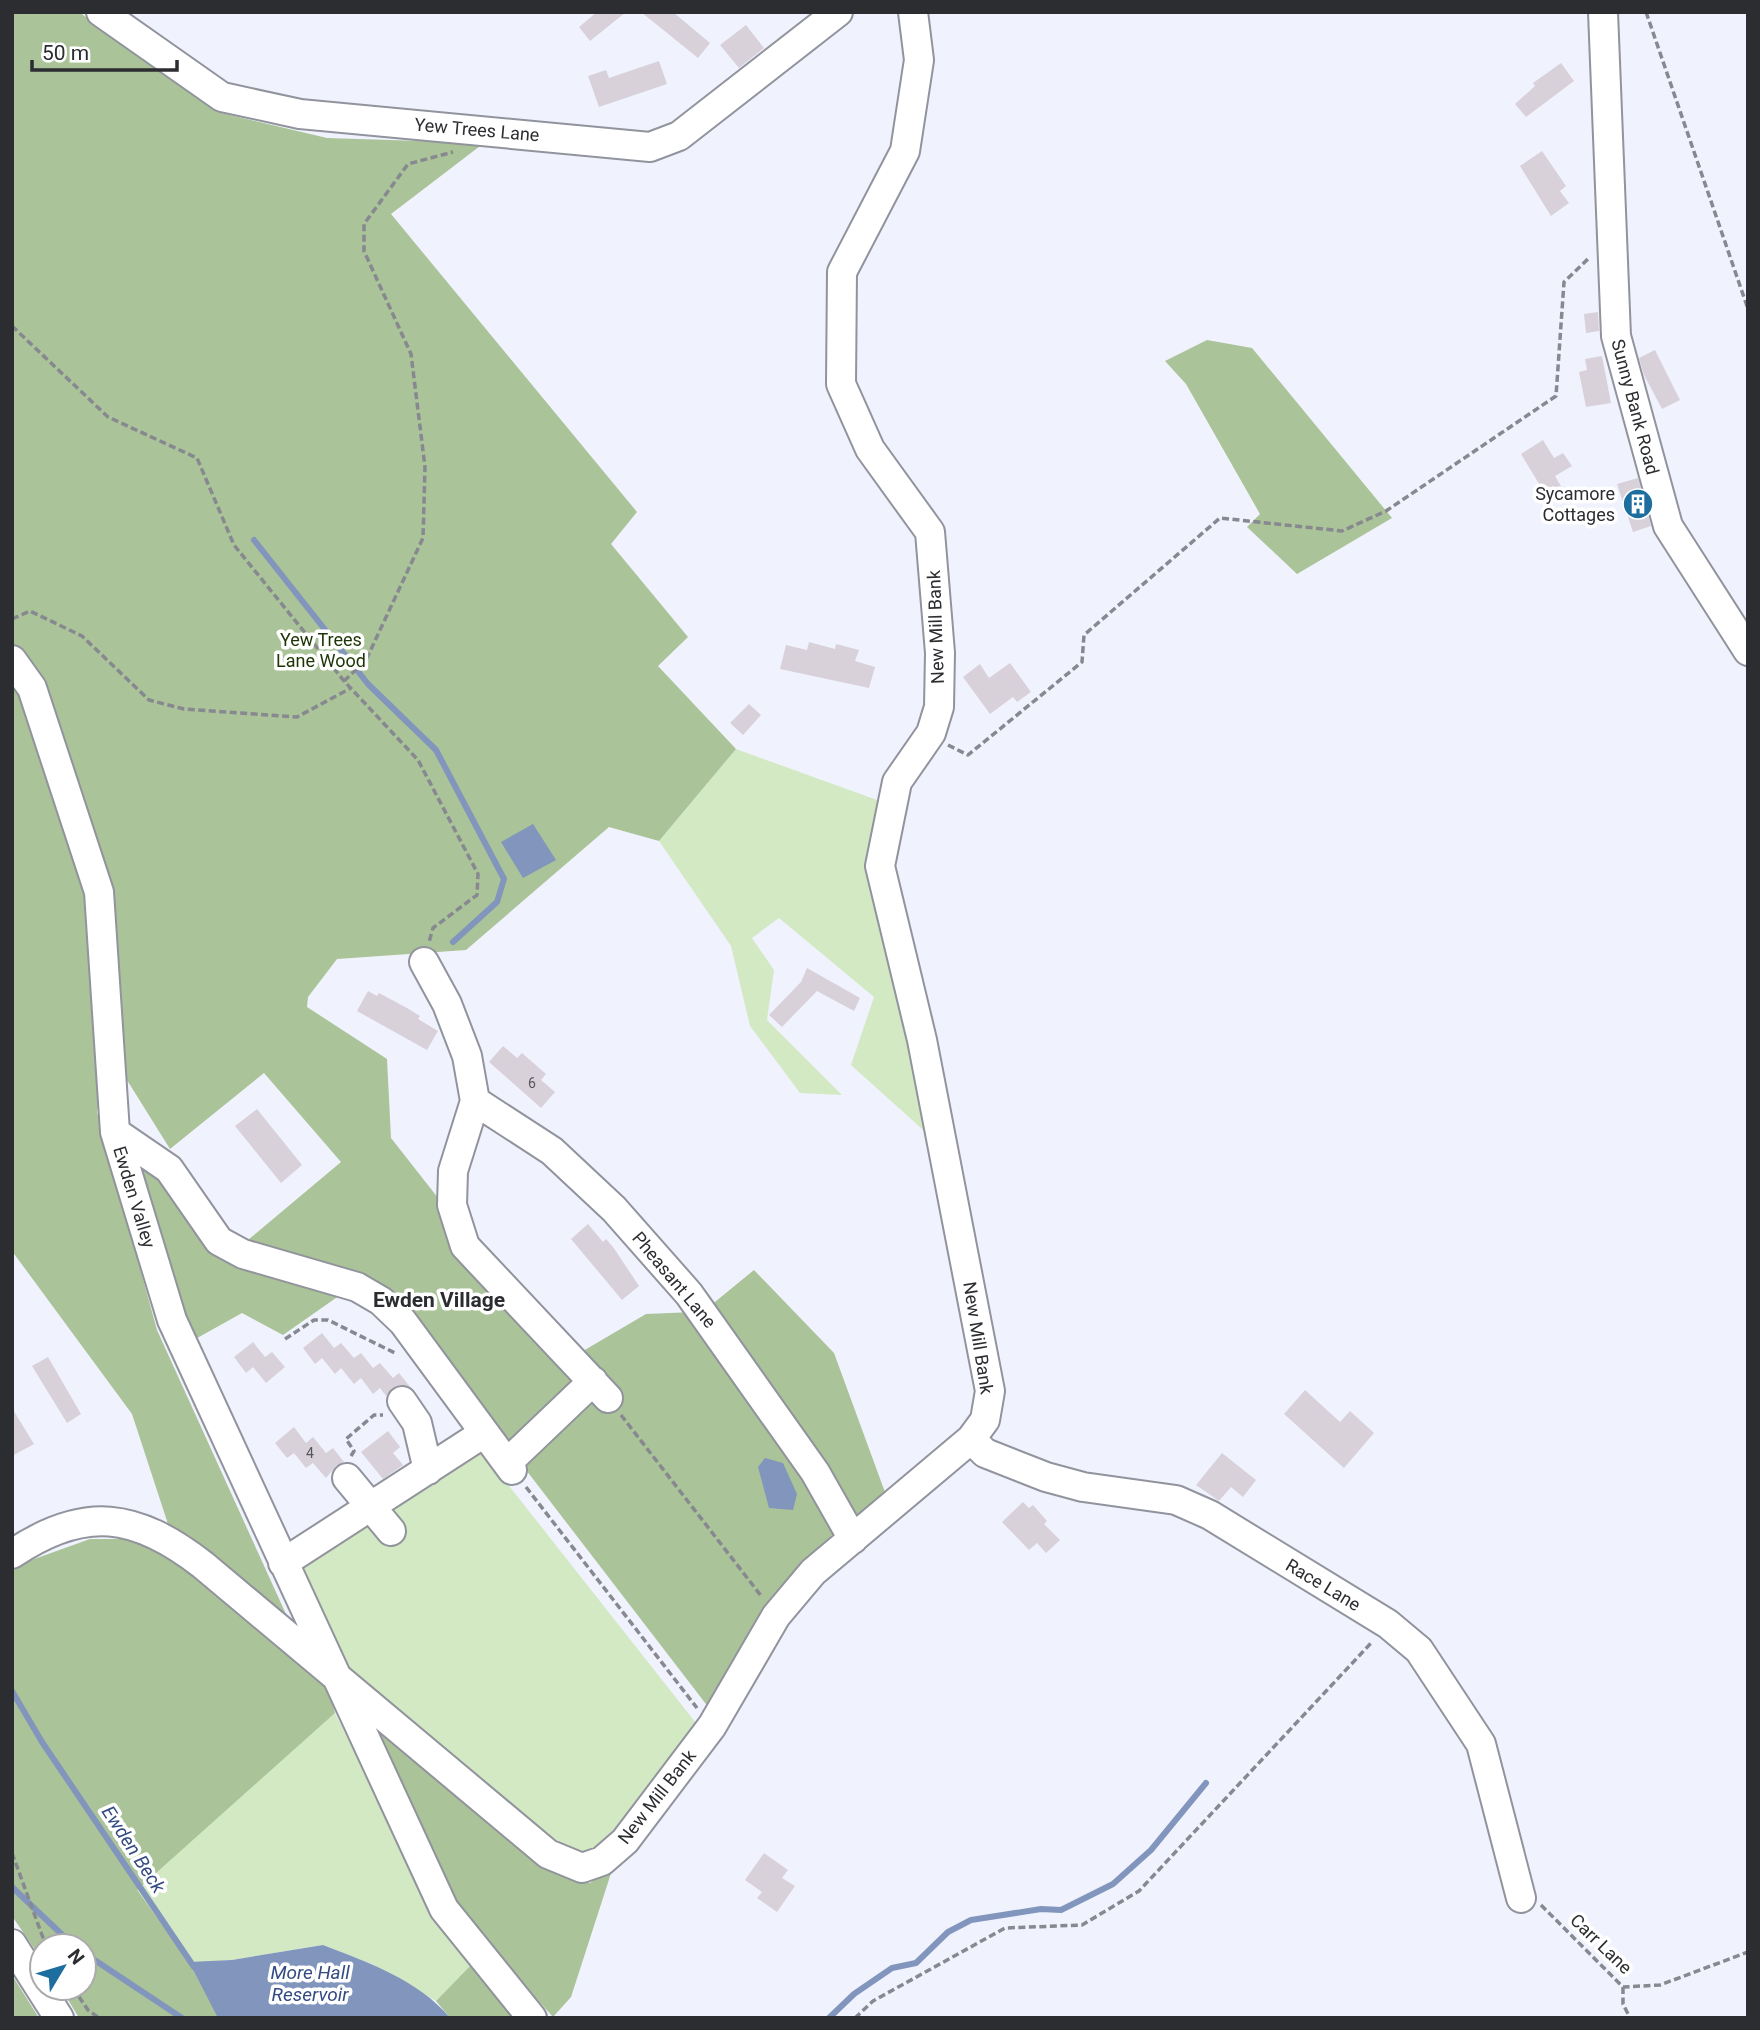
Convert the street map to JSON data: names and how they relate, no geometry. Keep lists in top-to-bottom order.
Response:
{
  "streets": {
    "street": [
      "Yew Trees Lane",
      "Sunny Bank Road",
      "New Mill Bank",
      "Ewden Valley",
      "Pheasant Lane",
      "Race Lane"
    ],
    "path": ["Carr Lane"]
  },
  "crossings": [
    ["New Mill Bank", "Ewden Valley"],
    ["New Mill Bank", "Pheasant Lane"],
    ["New Mill Bank", "Race Lane"],
    ["Race Lane", "Carr Lane"]
  ],
  "districts": ["Ewden Village"],
  "water": ["Ewden Beck", "More Hall Reservoir"],
  "parks": ["Yew Trees Lane Wood"],
  "places": {
    "building": ["Sycamore Cottages"]
  },
  "house_numbers": ["6", "4"],
  "scale_bar": "50 m",
  "north": "top right"
}
